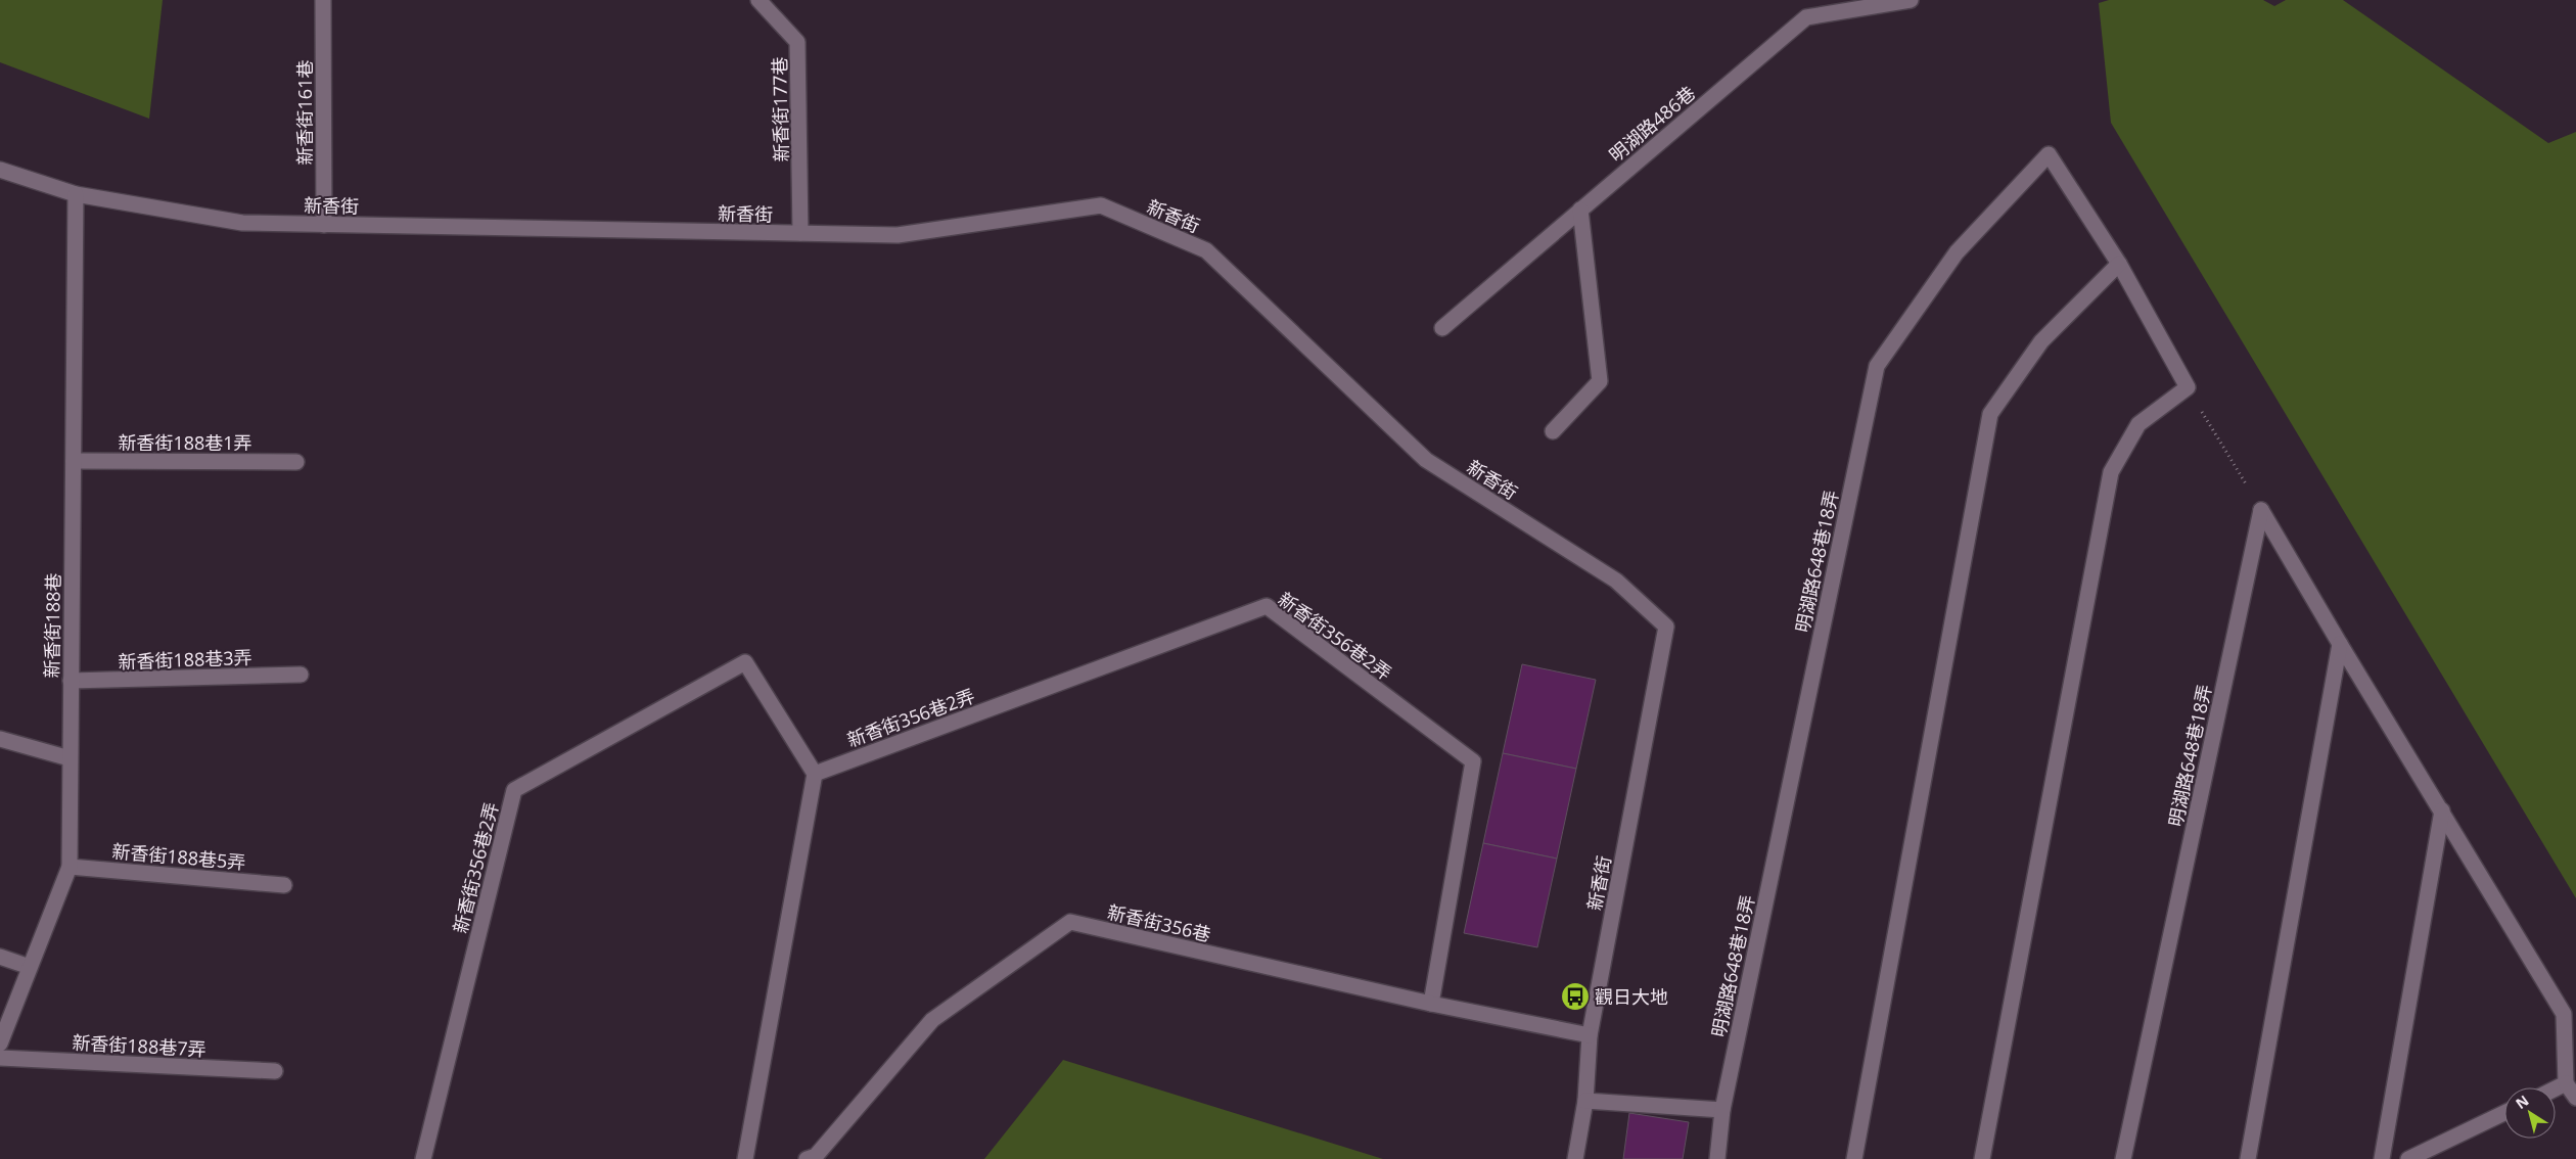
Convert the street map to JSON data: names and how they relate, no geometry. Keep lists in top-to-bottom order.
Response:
{
  "streets": {
    "street": [
      "新香街177巷",
      "新香街161巷",
      "明湖路486巷",
      "新香街",
      "新香街188巷1弄",
      "明湖路648巷18弄",
      "新香街188巷",
      "新香街356巷2弄",
      "新香街188巷3弄",
      "新香街188巷5弄",
      "新香街356巷",
      "新香街188巷7弄"
    ]
  },
  "crossings": [
    ["新香街177巷", "新香街"],
    ["新香街161巷", "新香街"],
    ["新香街", "新香街188巷"],
    ["新香街", "新香街356巷"],
    ["新香街188巷1弄", "新香街188巷"],
    ["新香街188巷", "新香街188巷3弄"],
    ["新香街188巷", "新香街188巷5弄"],
    ["新香街356巷2弄", "新香街356巷"]
  ],
  "places": {
    "bus stop": ["觀日大地"]
  },
  "north": "top left"
}
